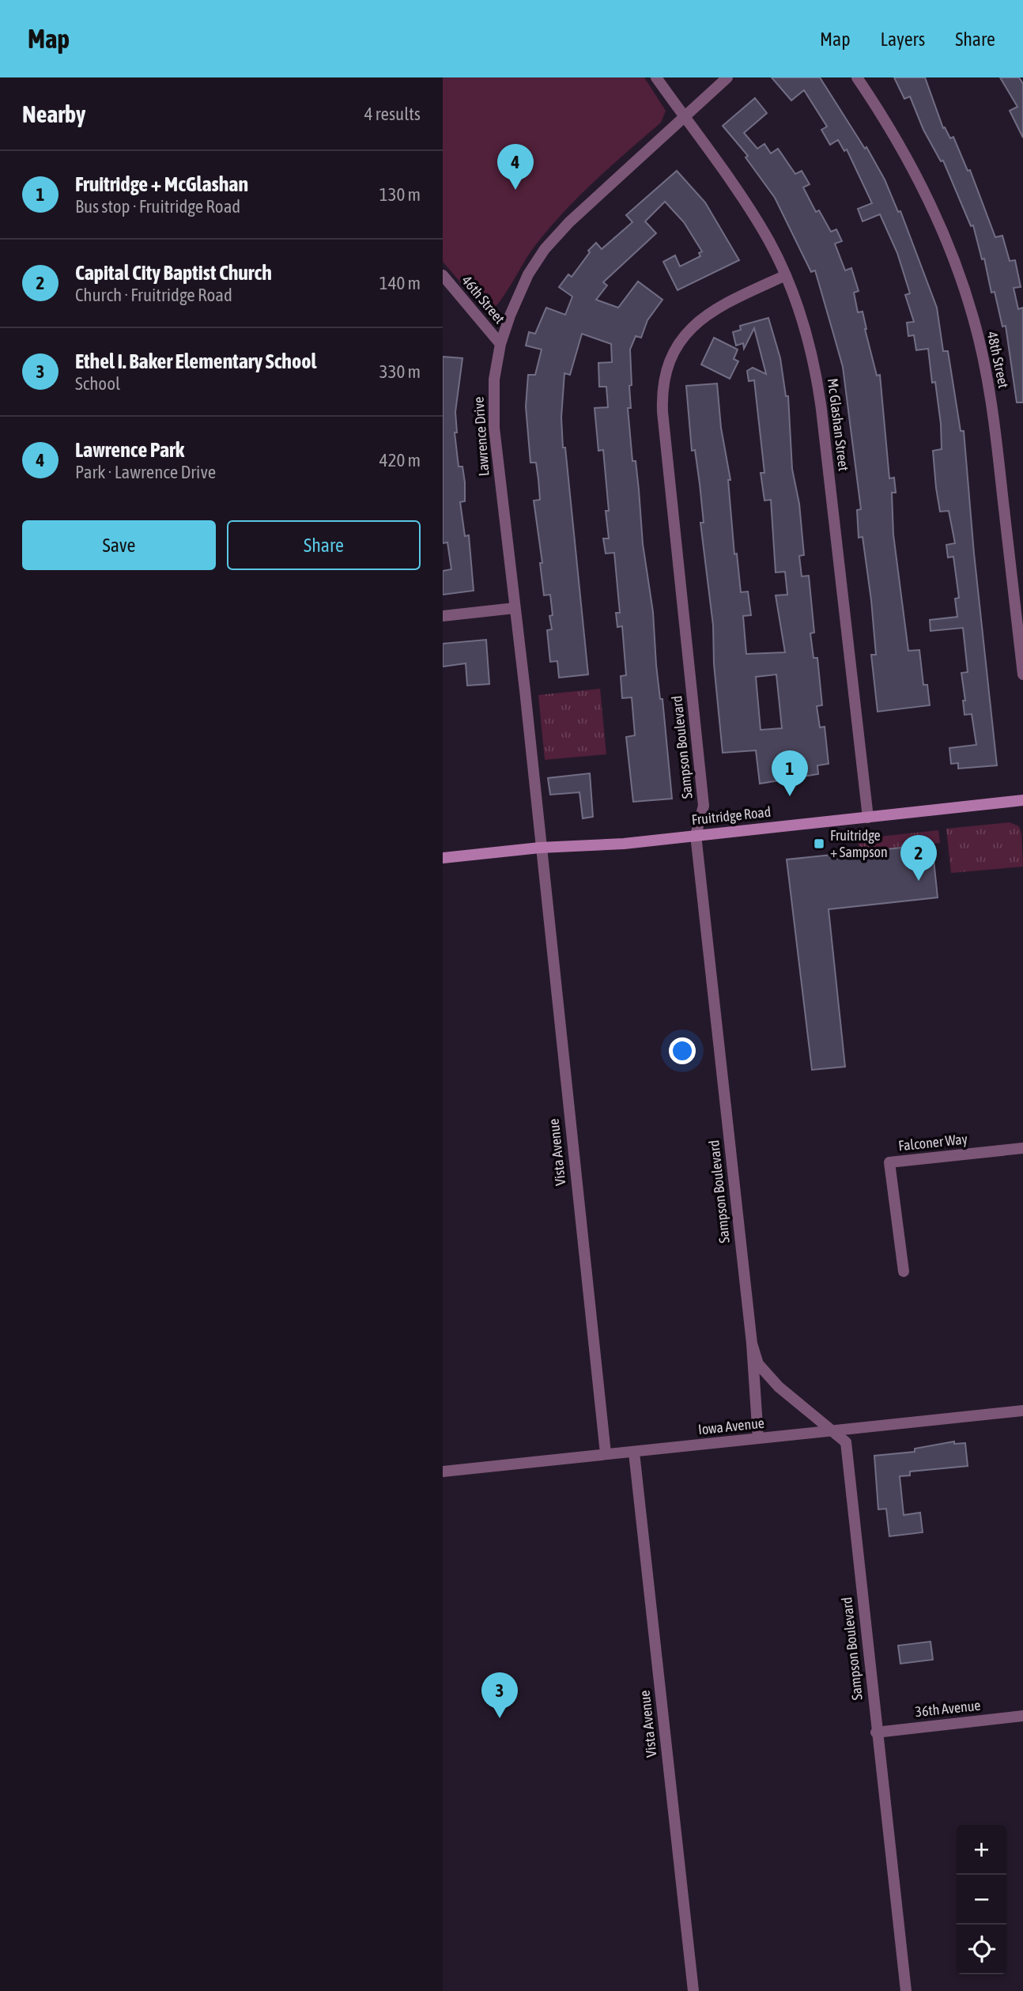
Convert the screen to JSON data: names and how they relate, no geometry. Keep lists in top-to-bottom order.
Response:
{
  "streets": {
    "main road": ["Fruitridge Road"],
    "street": [
      "46th Street",
      "48th Street",
      "Mc Glashan Street",
      "Lawrence Drive",
      "Sampson Boulevard",
      "Falconer Way",
      "Vista Avenue",
      "Iowa Avenue",
      "36th Avenue"
    ]
  },
  "crossings": [
    ["46th Street", "Lawrence Drive"],
    ["Mc Glashan Street", "Lawrence Drive"],
    ["Mc Glashan Street", "Sampson Boulevard"],
    ["Mc Glashan Street", "Fruitridge Road"],
    ["Lawrence Drive", "Fruitridge Road"],
    ["Lawrence Drive", "Vista Avenue"],
    ["Sampson Boulevard", "Fruitridge Road"],
    ["Sampson Boulevard", "Iowa Avenue"],
    ["Sampson Boulevard", "36th Avenue"],
    ["Fruitridge Road", "Vista Avenue"],
    ["Vista Avenue", "Iowa Avenue"]
  ],
  "places": {
    "transit": ["Fruitridge + Sampson"]
  },
  "page": {
    "header": "Map",
    "nav": ["Map", "Layers", "Share"],
    "heading": ["Nearby", "4 results"],
    "pins": [
      "4",
      "1",
      "2",
      "3"
    ],
    "list": [
      {
        "mark": "1",
        "name": "Fruitridge + McGlashan",
        "note": "Bus stop · Fruitridge Road",
        "value": "130 m"
      },
      {
        "mark": "2",
        "name": "Capital City Baptist Church",
        "note": "Church · Fruitridge Road",
        "value": "140 m"
      },
      {
        "mark": "3",
        "name": "Ethel I. Baker Elementary School",
        "note": "School",
        "value": "330 m"
      },
      {
        "mark": "4",
        "name": "Lawrence Park",
        "note": "Park · Lawrence Drive",
        "value": "420 m"
      }
    ],
    "buttons": ["Save", "Share"],
    "map_buttons": ["+", "−"]
  }
}
